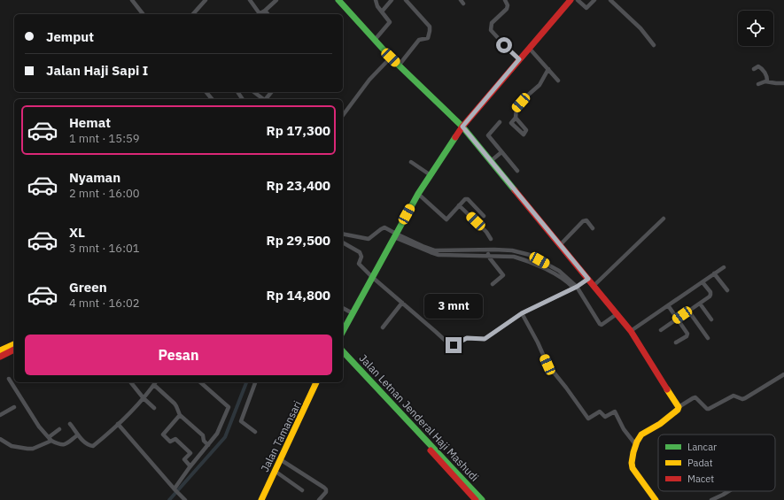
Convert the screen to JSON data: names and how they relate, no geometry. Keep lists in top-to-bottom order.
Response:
{
  "streets": {
    "main road": ["Jalan Letnan Jenderal Haji Mashudi", "Jalan Tamansari"]
  },
  "legend": ["Lancar", "Padat", "Macet"],
  "page": {
    "banner": ["Jemput", "Jalan Haji Sapi I"],
    "list": [
      {
        "name": "Hemat",
        "note": "1 mnt · 15:59",
        "value": "Rp 17,300"
      },
      {
        "name": "Nyaman",
        "note": "2 mnt · 16:00",
        "value": "Rp 23,400"
      },
      {
        "name": "XL",
        "note": "3 mnt · 16:01",
        "value": "Rp 29,500"
      },
      {
        "name": "Green",
        "note": "4 mnt · 16:02",
        "value": "Rp 14,800"
      }
    ],
    "bubble": "3 mnt",
    "buttons": "Pesan"
  }
}
